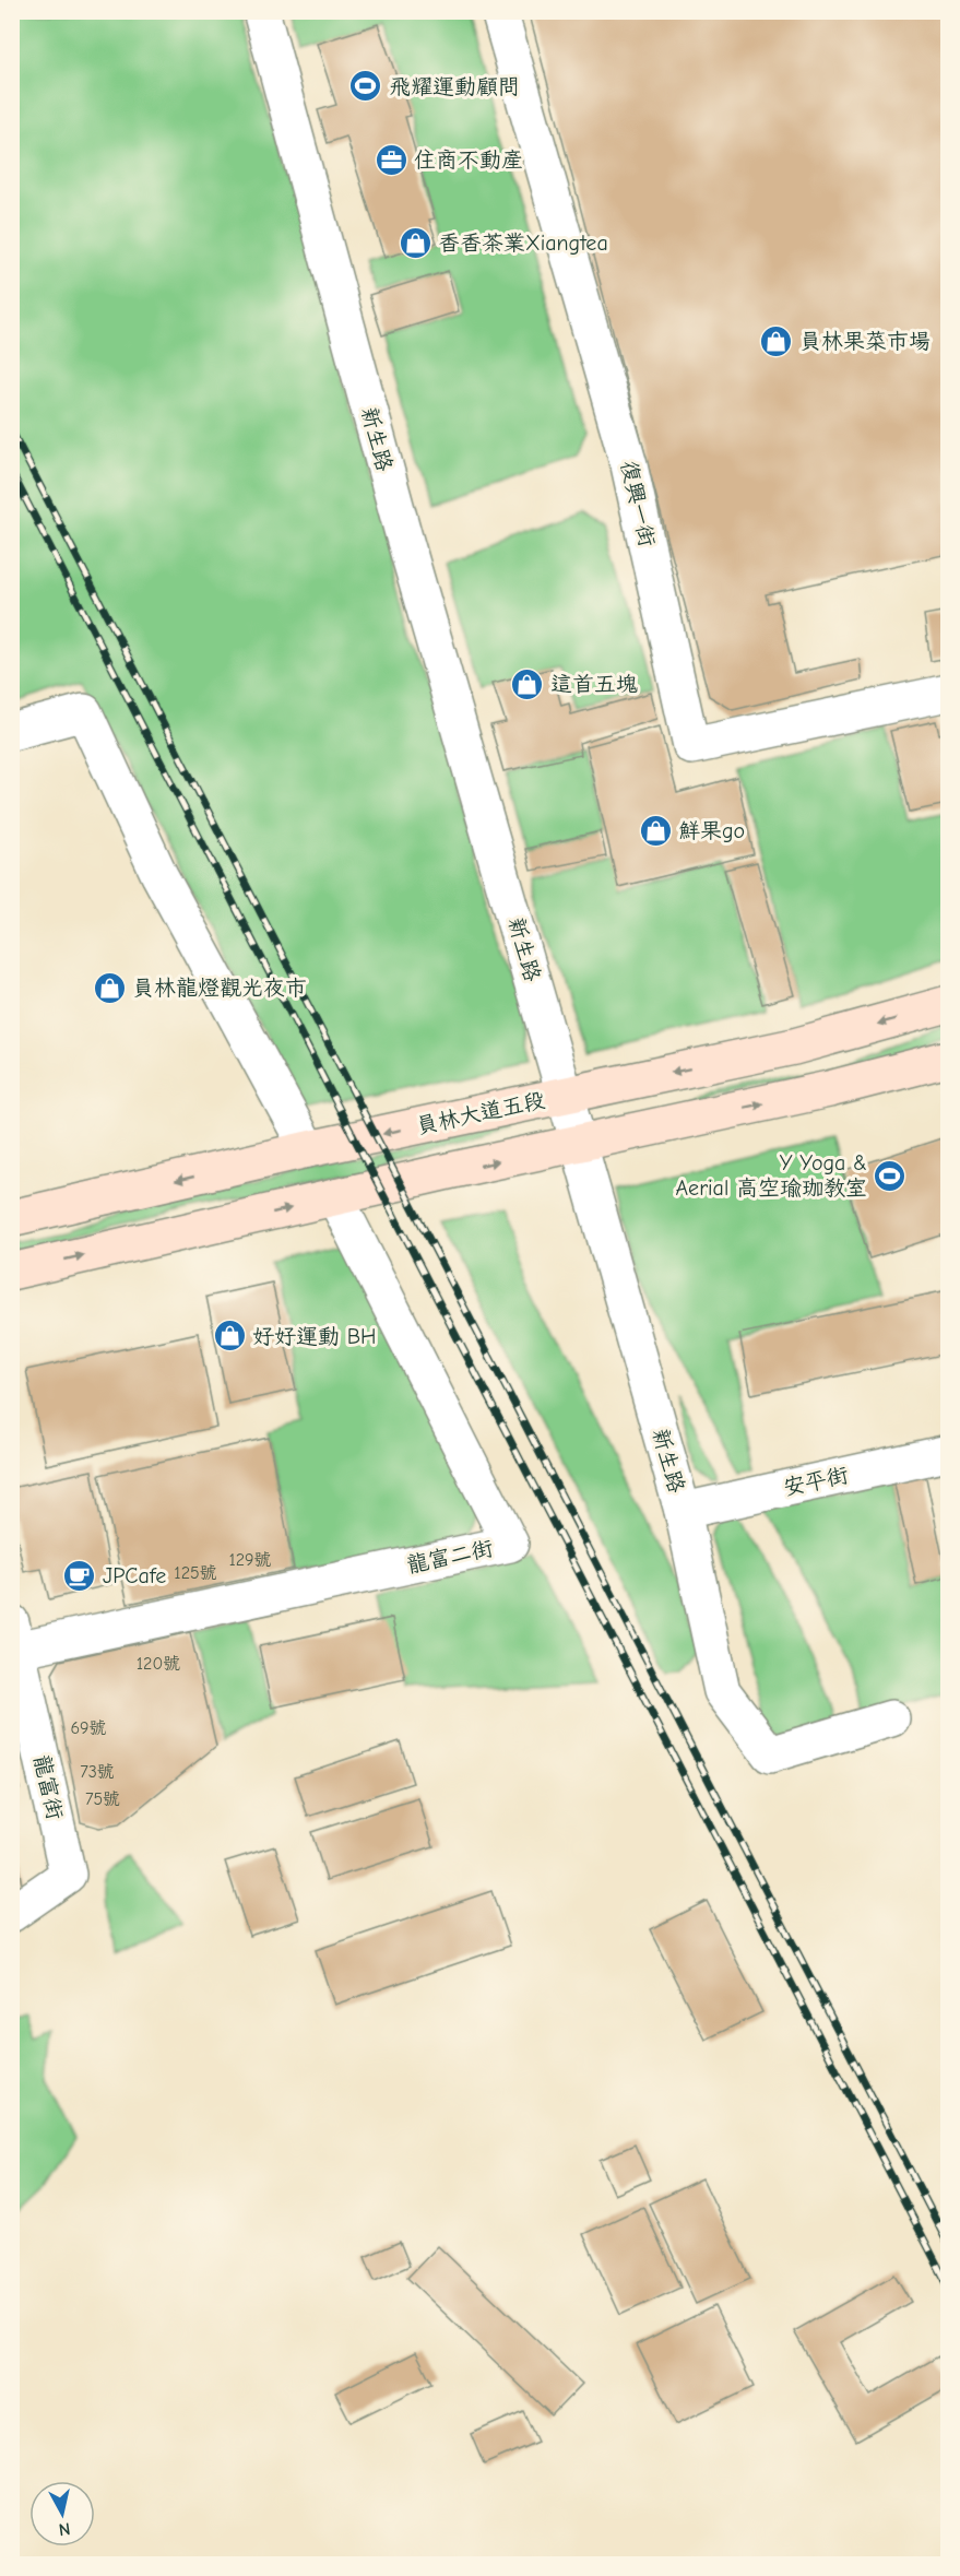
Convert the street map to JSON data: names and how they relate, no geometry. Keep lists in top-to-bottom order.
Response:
{
  "streets": {
    "main road": ["員林大道五段"],
    "street": [
      "新生路",
      "復興一街",
      "安平街",
      "龍富二街",
      "龍富街"
    ]
  },
  "crossings": [
    ["新生路", "員林大道五段"],
    ["新生路", "安平街"],
    ["龍富二街", "龍富街"]
  ],
  "places": {
    "sports": ["飛耀運動顧問", "Y Yoga & Aerial 高空瑜珈教室"],
    "office": ["住商不動產"],
    "shop": [
      "香香茶業Xiangtea",
      "員林果菜市場",
      "這首五塊",
      "鮮果go",
      "員林龍燈觀光夜市",
      "好好運動 BH"
    ],
    "cafe": ["JPCafe"]
  },
  "house_numbers": [
    "129號",
    "125號",
    "120號",
    "69號",
    "73號",
    "75號"
  ],
  "north": "bottom"
}
